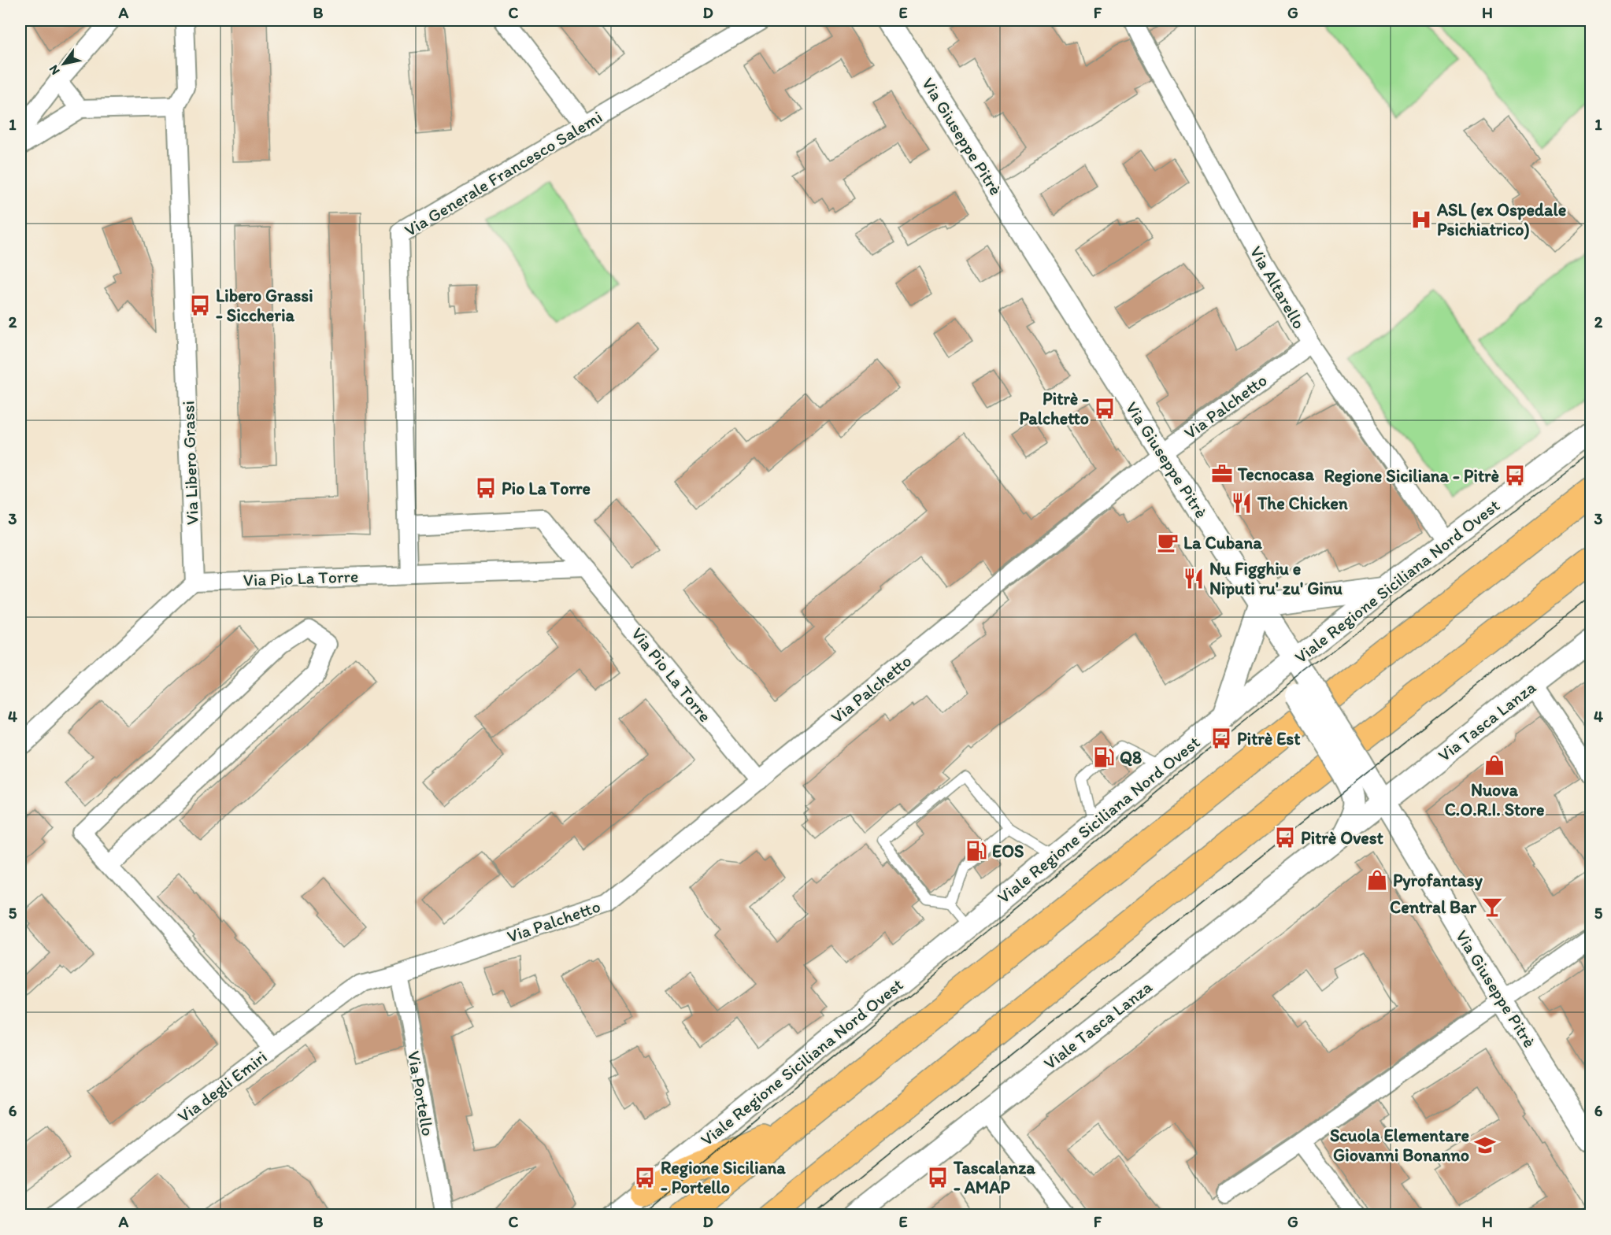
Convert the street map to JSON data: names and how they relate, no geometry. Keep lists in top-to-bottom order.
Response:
{
  "streets": {
    "street": [
      "Via Giuseppe Pitrè",
      "Via Generale Francesco Salemi",
      "Via Altarello",
      "Via Palchetto",
      "Via Libero Grassi",
      "Via Pio La Torre",
      "Viale Regione Siciliana Nord Ovest",
      "Via Tasca Lanza",
      "Viale Tasca Lanza",
      "Via degli Emiri",
      "Via Portello"
    ]
  },
  "crossings": [
    ["Via Giuseppe Pitrè", "Via Palchetto"],
    ["Via Giuseppe Pitrè", "Viale Regione Siciliana Nord Ovest"],
    ["Via Giuseppe Pitrè", "Via Tasca Lanza"],
    ["Via Giuseppe Pitrè", "Viale Tasca Lanza"],
    ["Via Generale Francesco Salemi", "Via Pio La Torre"],
    ["Via Altarello", "Via Palchetto"],
    ["Via Altarello", "Viale Regione Siciliana Nord Ovest"],
    ["Via Palchetto", "Via Pio La Torre"],
    ["Via Palchetto", "Via degli Emiri"],
    ["Via Palchetto", "Via Portello"],
    ["Via Libero Grassi", "Via Pio La Torre"],
    ["Via degli Emiri", "Via Portello"]
  ],
  "places": {
    "hospital": ["ASL (ex Ospedale Psichiatrico)"],
    "bus stop": [
      "Libero Grassi - Siccheria",
      "Pitrè - Palchetto",
      "Regione Siciliana - Pitrè",
      "Pio La Torre",
      "Pitrè Est",
      "Pitrè Ovest",
      "Regione Siciliana - Portello",
      "Tascalanza - AMAP"
    ],
    "office": ["Tecnocasa"],
    "restaurant": ["The Chicken", "Nu Figghiu e Niputi ru' zu' Ginu"],
    "cafe": ["La Cubana"],
    "fuel station": ["Q8", "EOS"],
    "shop": ["Nuova C.O.R.I. Store", "Pyrofantasy"],
    "bar": ["Central Bar"],
    "school or university": ["Scuola Elementare Giovanni Bonanno"]
  },
  "north": "bottom left",
  "grid": {
    "columns": [
      "A",
      "B",
      "C",
      "D",
      "E",
      "F",
      "G",
      "H"
    ],
    "rows": [
      "1",
      "2",
      "3",
      "4",
      "5",
      "6"
    ]
  }
}
